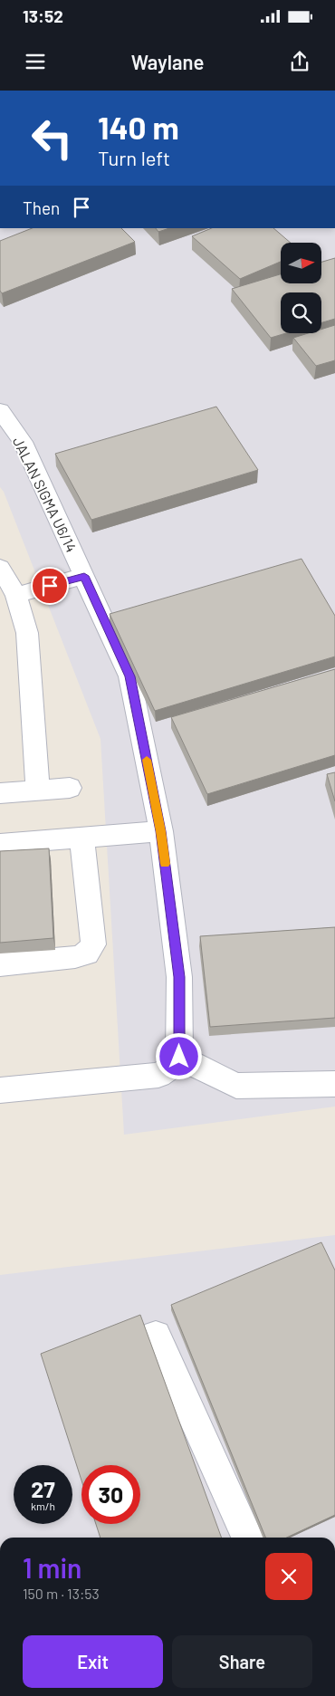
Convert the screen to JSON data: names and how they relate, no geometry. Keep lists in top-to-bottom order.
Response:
{
  "streets": {
    "street": ["JALAN SIGMA U6/14"]
  },
  "north": "right",
  "page": {
    "status": "13:52",
    "header": "Waylane",
    "turn": ["140 m", "Turn left"],
    "then": "Then",
    "speed": "27 km/h",
    "limit": "30",
    "heading": ["1 min", "150 m · 13:53"],
    "buttons": ["Exit", "Share"]
  }
}
